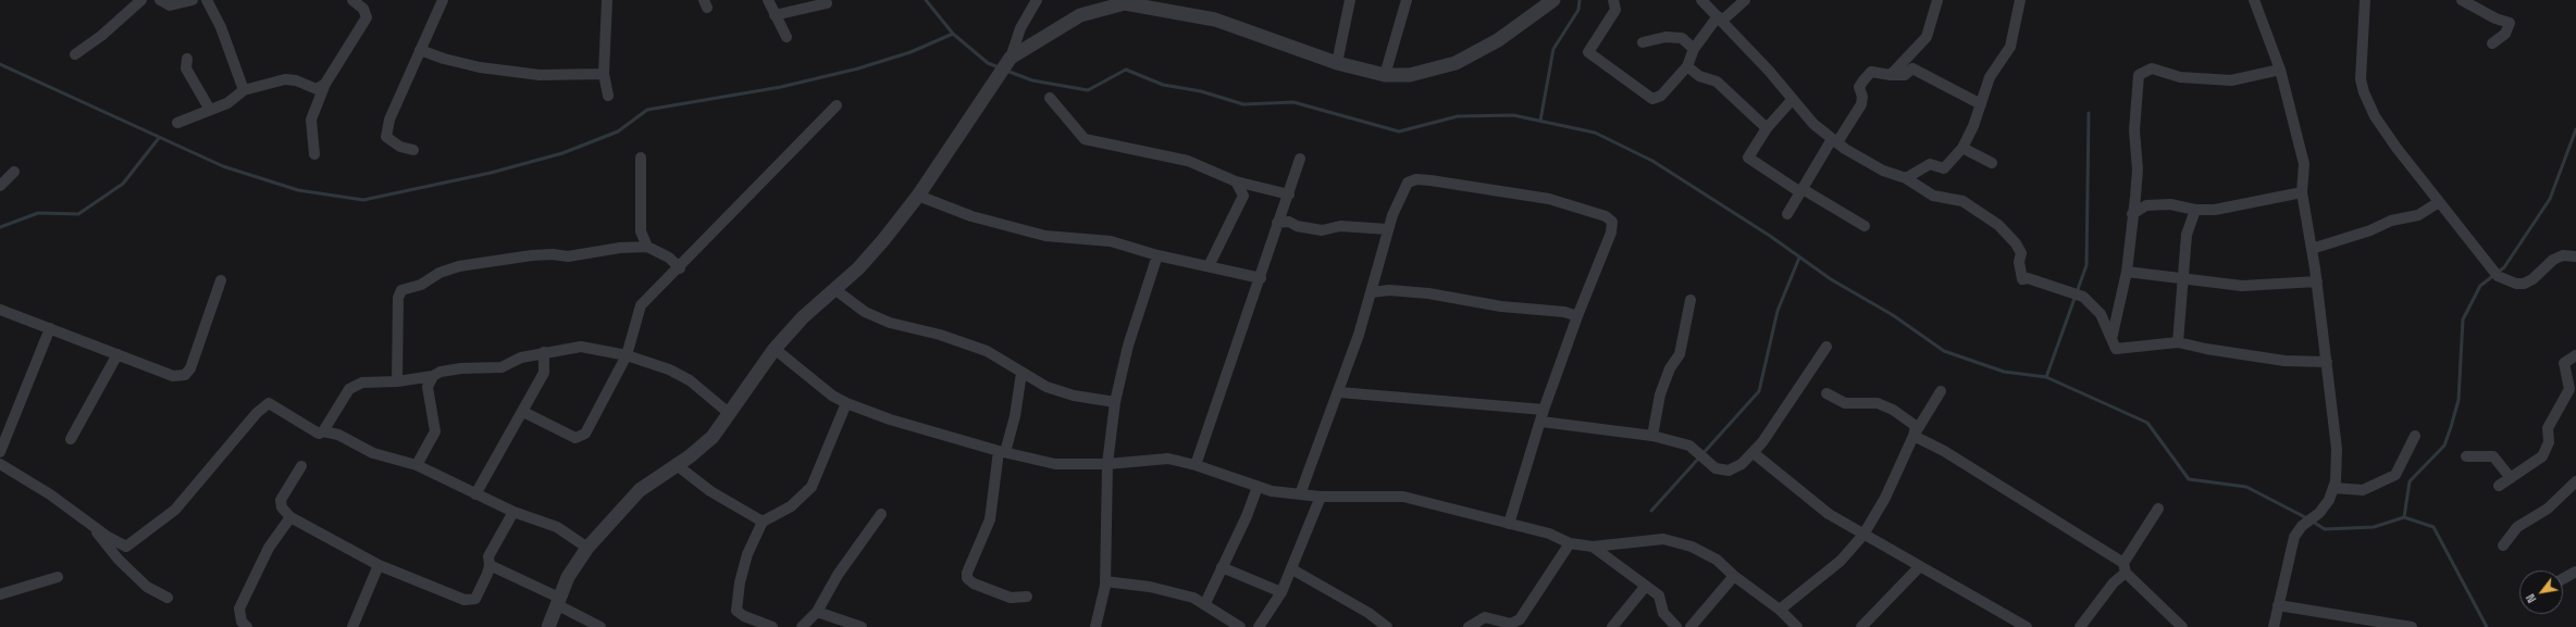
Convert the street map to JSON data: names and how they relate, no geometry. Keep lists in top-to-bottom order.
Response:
{
  "north": "bottom left"
}
